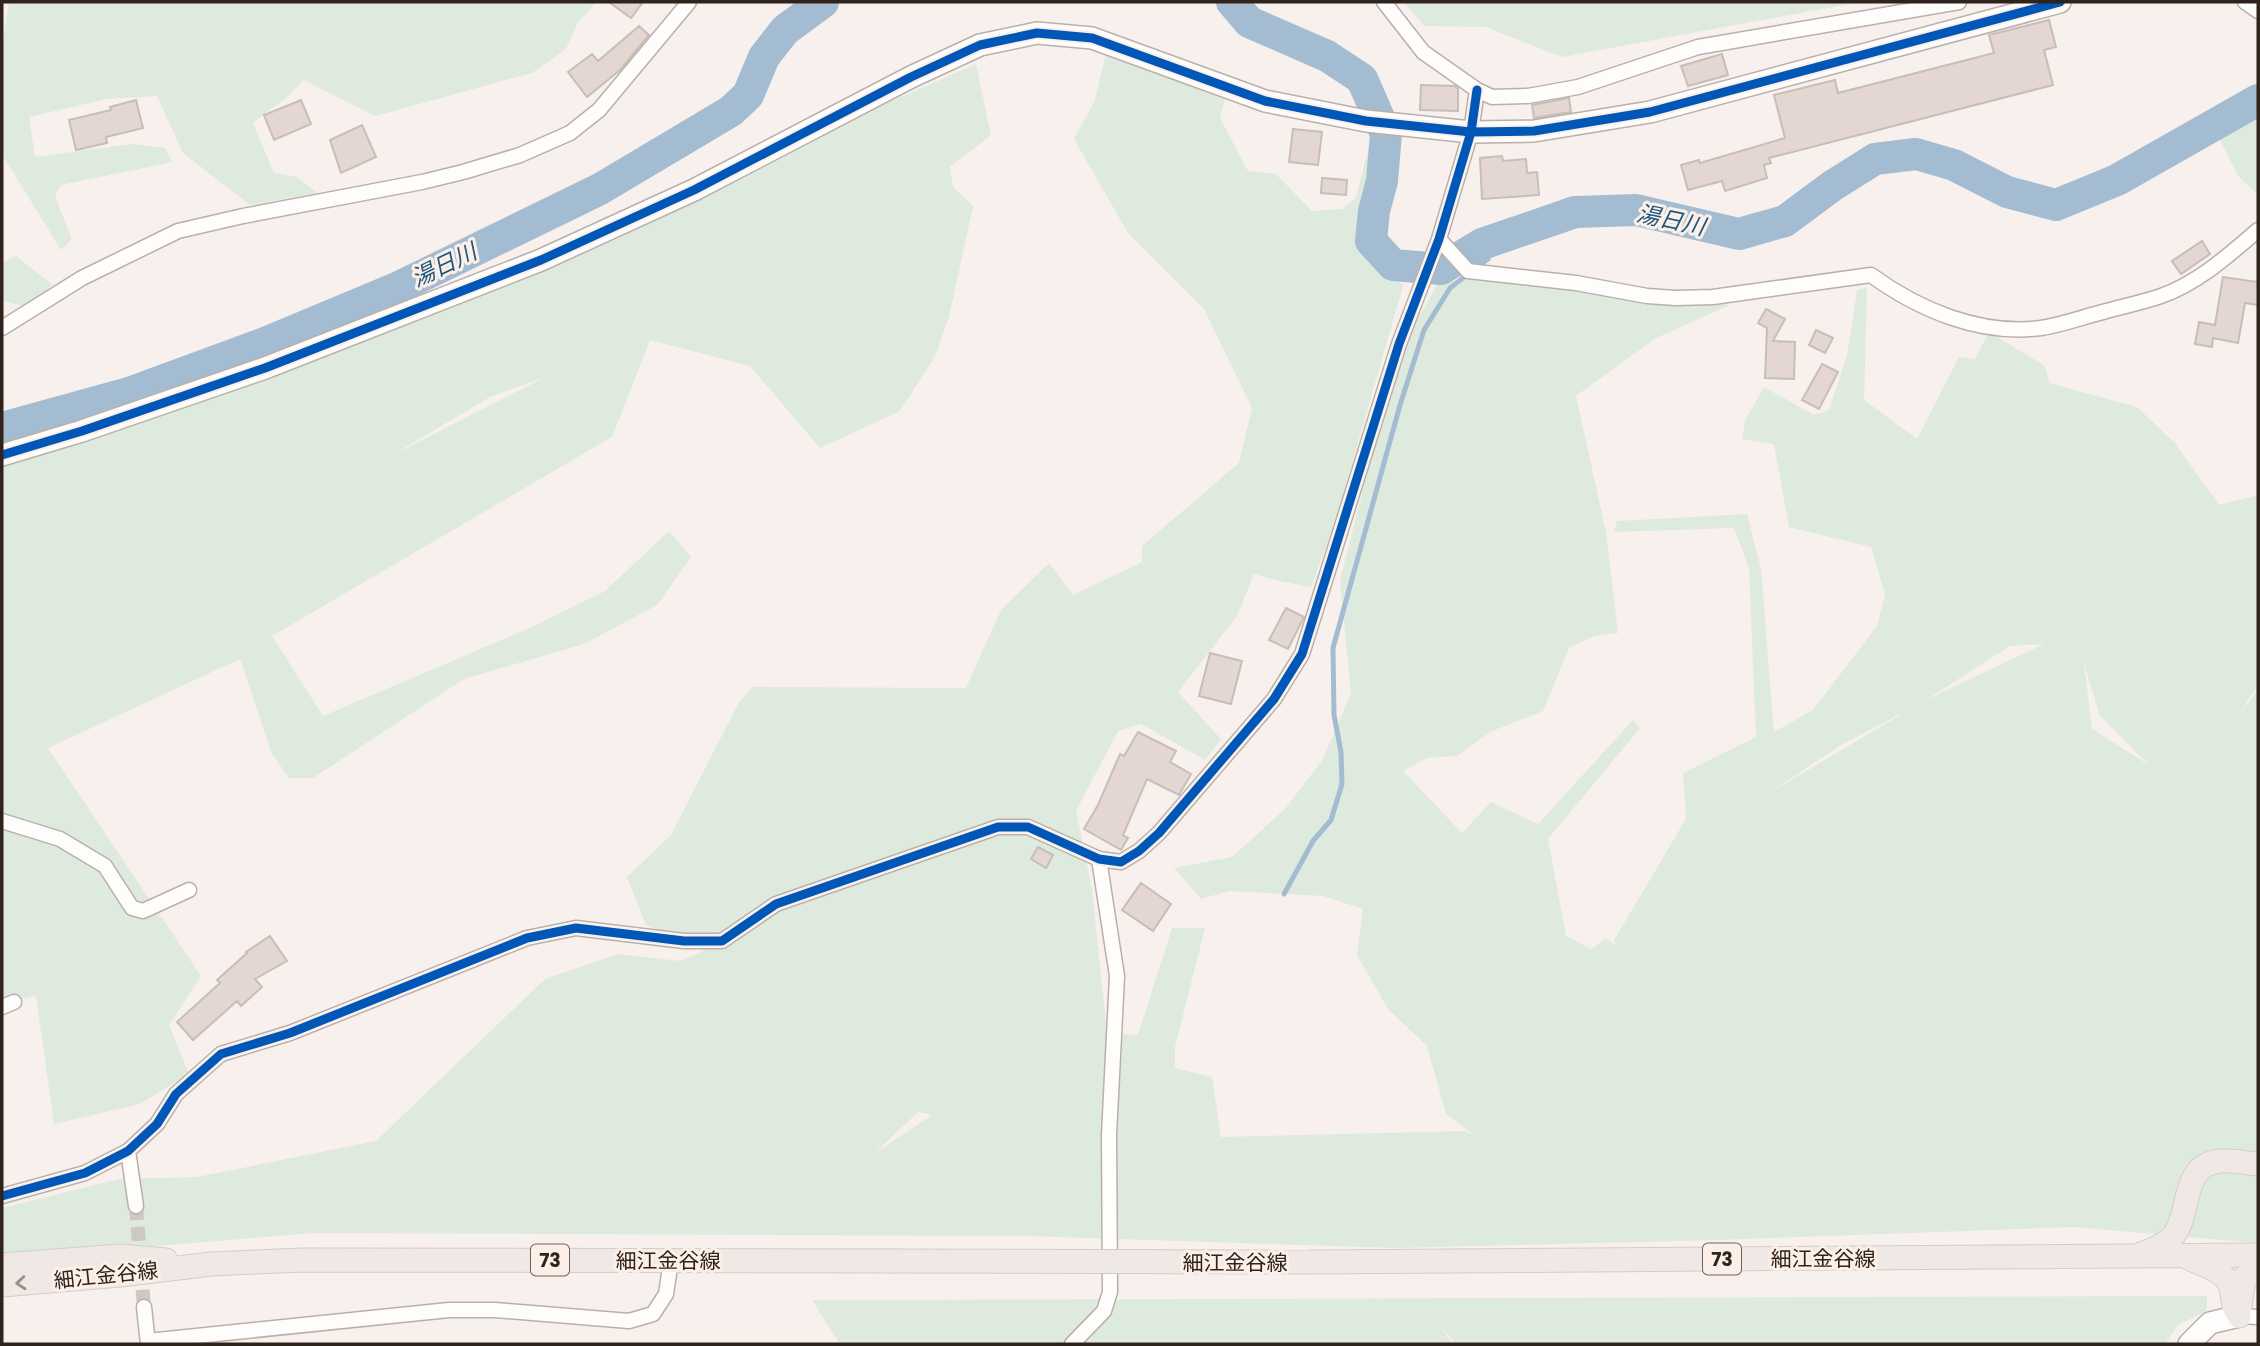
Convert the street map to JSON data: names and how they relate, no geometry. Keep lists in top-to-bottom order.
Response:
{
  "streets": {
    "main road": ["細江金谷線", "73"]
  },
  "water": ["湯日川"]
}
